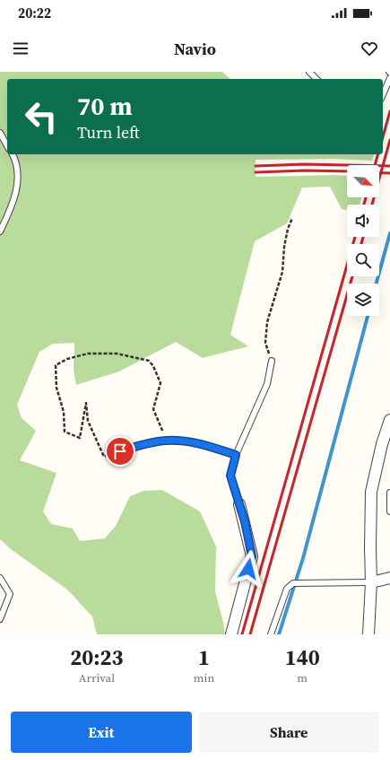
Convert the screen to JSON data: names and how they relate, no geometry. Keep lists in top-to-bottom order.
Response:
{
  "north": "bottom right",
  "page": {
    "status": "20:22",
    "header": "Navio",
    "turn": ["70 m", "Turn left"],
    "eta": [
      "20:23",
      "Arrival",
      "1",
      "min",
      "140",
      "m"
    ],
    "buttons": ["Exit", "Share"]
  }
}
